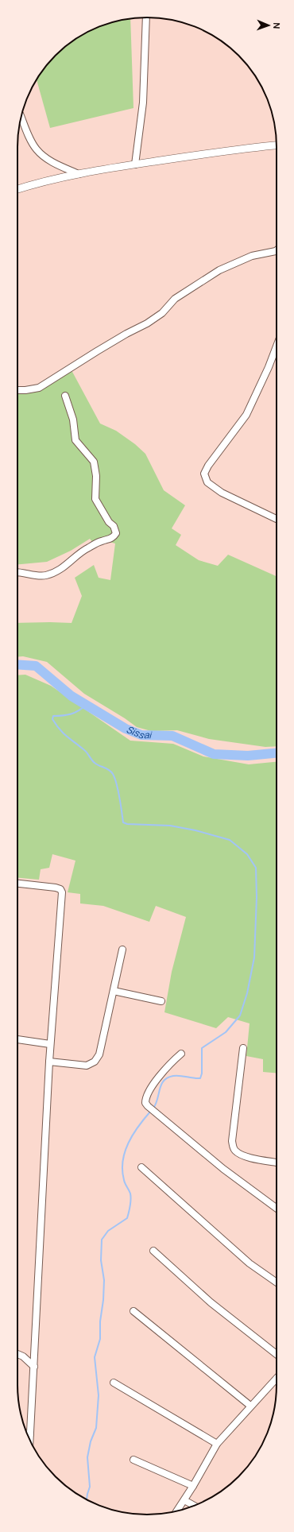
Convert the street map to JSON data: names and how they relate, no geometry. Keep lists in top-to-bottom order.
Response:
{
  "water": ["Sissai"],
  "north": "right"
}
